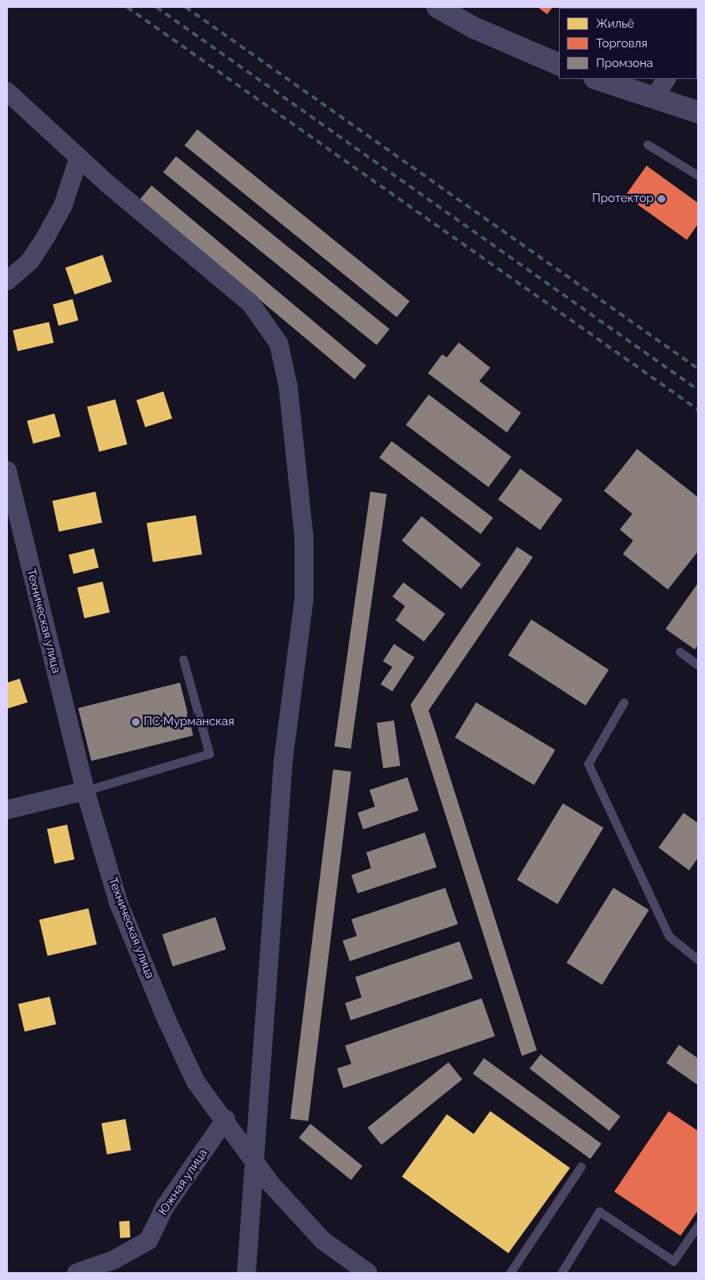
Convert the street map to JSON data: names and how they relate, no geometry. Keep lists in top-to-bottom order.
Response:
{
  "streets": {
    "street": ["Техническая улица", "Южная улица"]
  },
  "crossings": [
    ["Техническая улица", "Южная улица"]
  ],
  "places": ["Протектор", "ПС Мурманская"],
  "legend": ["Жильё", "Торговля", "Промзона"]
}
